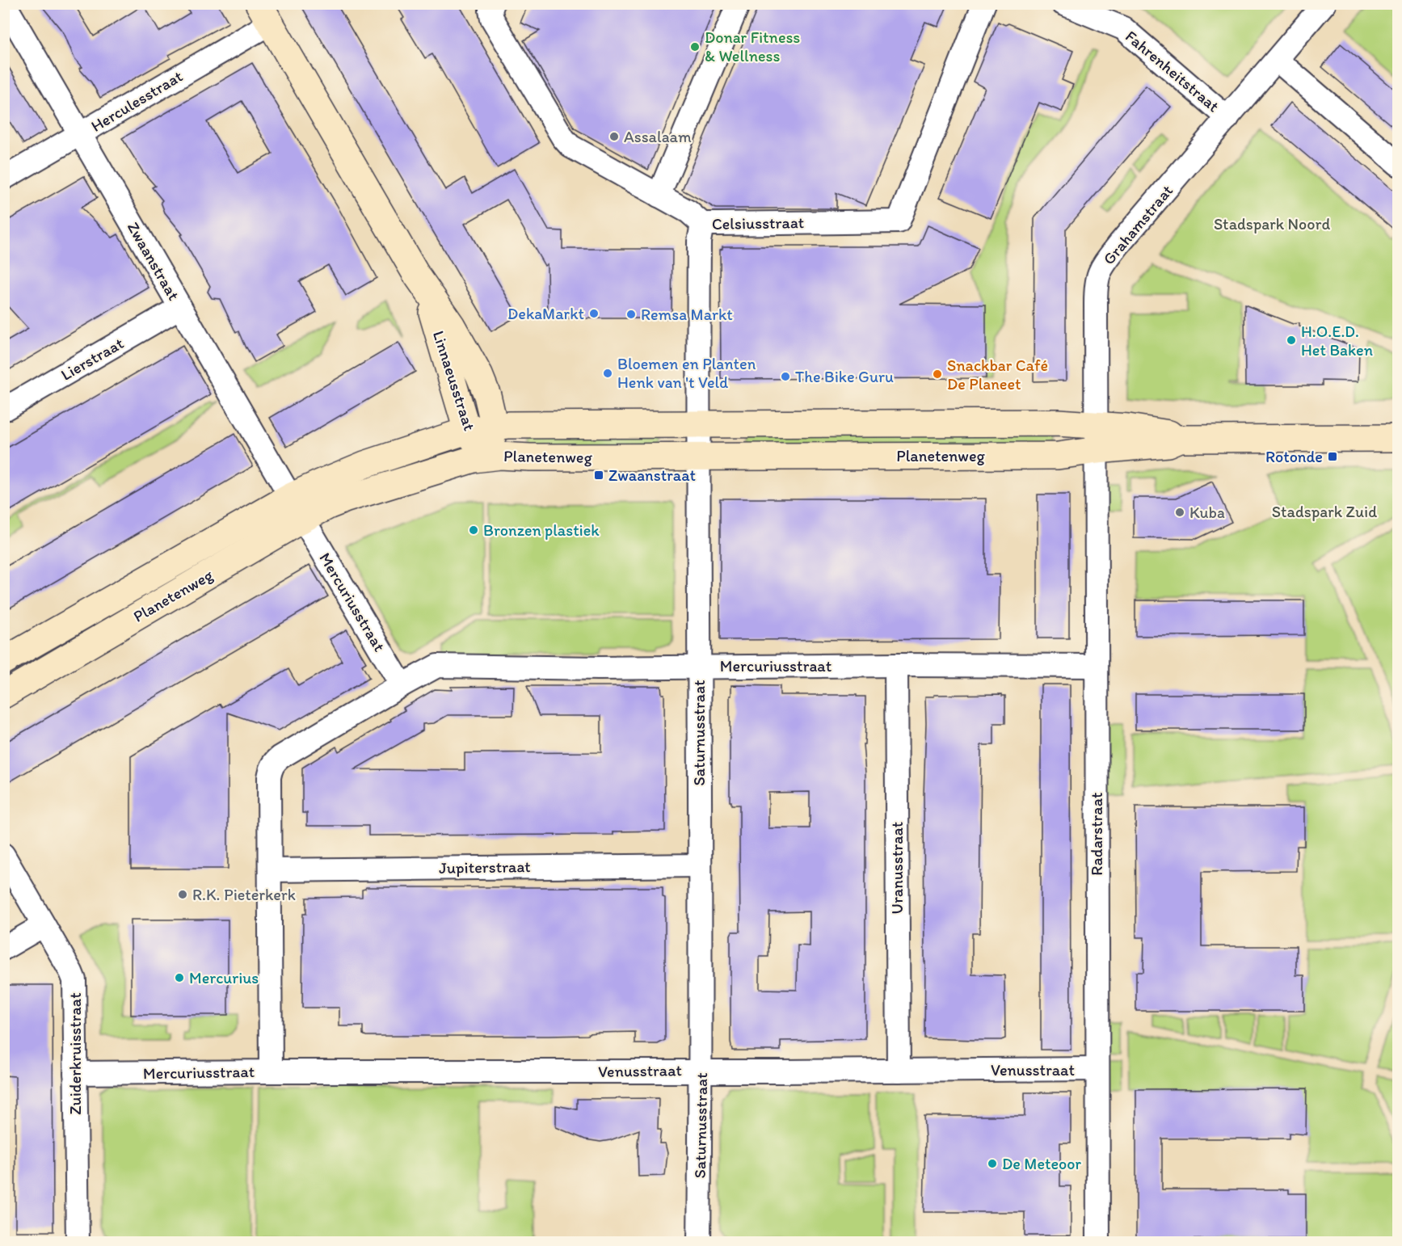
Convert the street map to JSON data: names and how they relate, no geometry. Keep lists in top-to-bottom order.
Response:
{
  "streets": {
    "main road": ["Linnaeusstraat", "Planetenweg"],
    "street": [
      "Fahrenheitstraat",
      "Herculesstraat",
      "Celsiusstraat",
      "Grahamstraat",
      "Zwaanstraat",
      "Lierstraat",
      "Mercuriusstraat",
      "Saturnusstraat",
      "Radarstraat",
      "Jupiterstraat",
      "Uranusstraat",
      "Zuiderkruisstraat",
      "Venusstraat"
    ]
  },
  "crossings": [
    ["Fahrenheitstraat", "Grahamstraat"],
    ["Herculesstraat", "Zwaanstraat"],
    ["Herculesstraat", "Linnaeusstraat"],
    ["Celsiusstraat", "Saturnusstraat"],
    ["Grahamstraat", "Planetenweg"],
    ["Grahamstraat", "Radarstraat"],
    ["Zwaanstraat", "Lierstraat"],
    ["Zwaanstraat", "Planetenweg"],
    ["Zwaanstraat", "Mercuriusstraat"],
    ["Linnaeusstraat", "Planetenweg"],
    ["Planetenweg", "Mercuriusstraat"],
    ["Planetenweg", "Saturnusstraat"],
    ["Planetenweg", "Radarstraat"],
    ["Mercuriusstraat", "Saturnusstraat"],
    ["Mercuriusstraat", "Radarstraat"],
    ["Mercuriusstraat", "Jupiterstraat"],
    ["Mercuriusstraat", "Uranusstraat"],
    ["Mercuriusstraat", "Zuiderkruisstraat"],
    ["Mercuriusstraat", "Venusstraat"],
    ["Saturnusstraat", "Jupiterstraat"],
    ["Saturnusstraat", "Venusstraat"],
    ["Radarstraat", "Venusstraat"],
    ["Uranusstraat", "Venusstraat"]
  ],
  "parks": ["Stadspark Noord", "Stadspark Zuid"],
  "places": {
    "other": [
      "Donar Fitness & Wellness",
      "Assalaam",
      "DekaMarkt",
      "Remsa Markt",
      "H.O.E.D. Het Baken",
      "Bloemen en Planten Henk van 't Veld",
      "Snackbar Café De Planeet",
      "The Bike Guru",
      "Kuba",
      "Bronzen plastiek",
      "R.K. Pieterkerk",
      "Mercurius",
      "De Meteoor"
    ],
    "transit": ["Rotonde", "Zwaanstraat"]
  }
}
